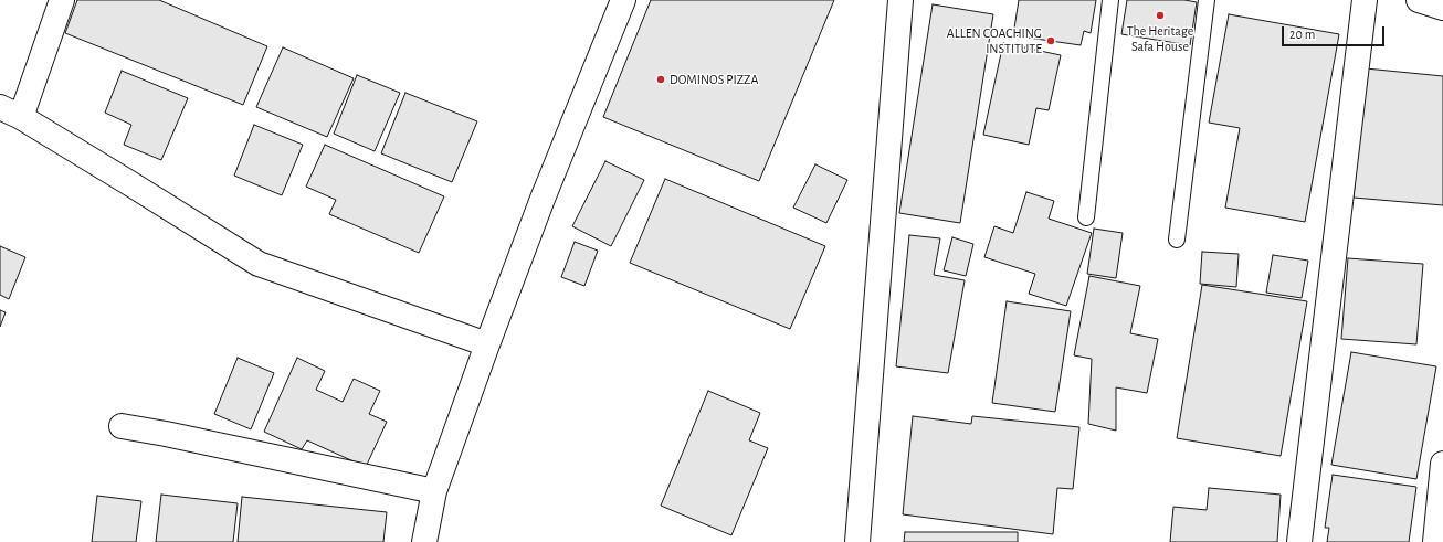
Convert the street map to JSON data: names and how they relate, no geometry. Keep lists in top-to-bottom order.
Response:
{
  "places": ["The Heritage Safa House", "ALLEN COACHING INSTITUTE", "DOMINOS PIZZA"],
  "scale_bar": "20 m"
}
